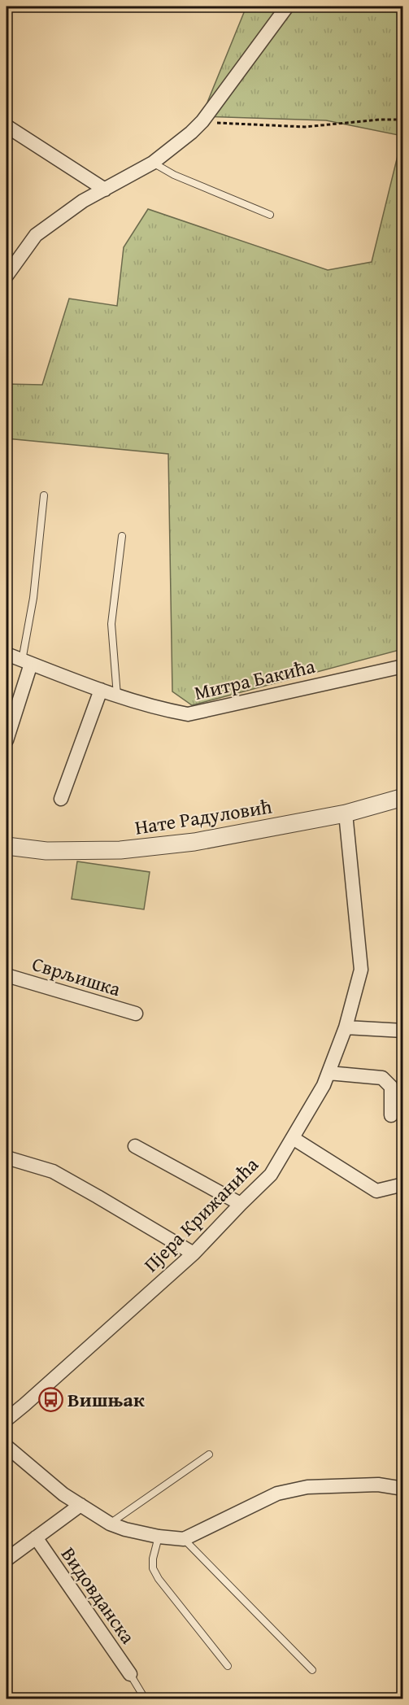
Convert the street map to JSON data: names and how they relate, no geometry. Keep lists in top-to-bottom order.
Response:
{
  "streets": {
    "street": [
      "Митра Бакића",
      "Нате Радуловић",
      "Сврљишка",
      "Пјера Крижанића",
      "Видовданска"
    ]
  },
  "crossings": [
    ["Нате Радуловић", "Пјера Крижанића"]
  ],
  "places": {
    "bus stop": ["Вишњак"]
  }
}
